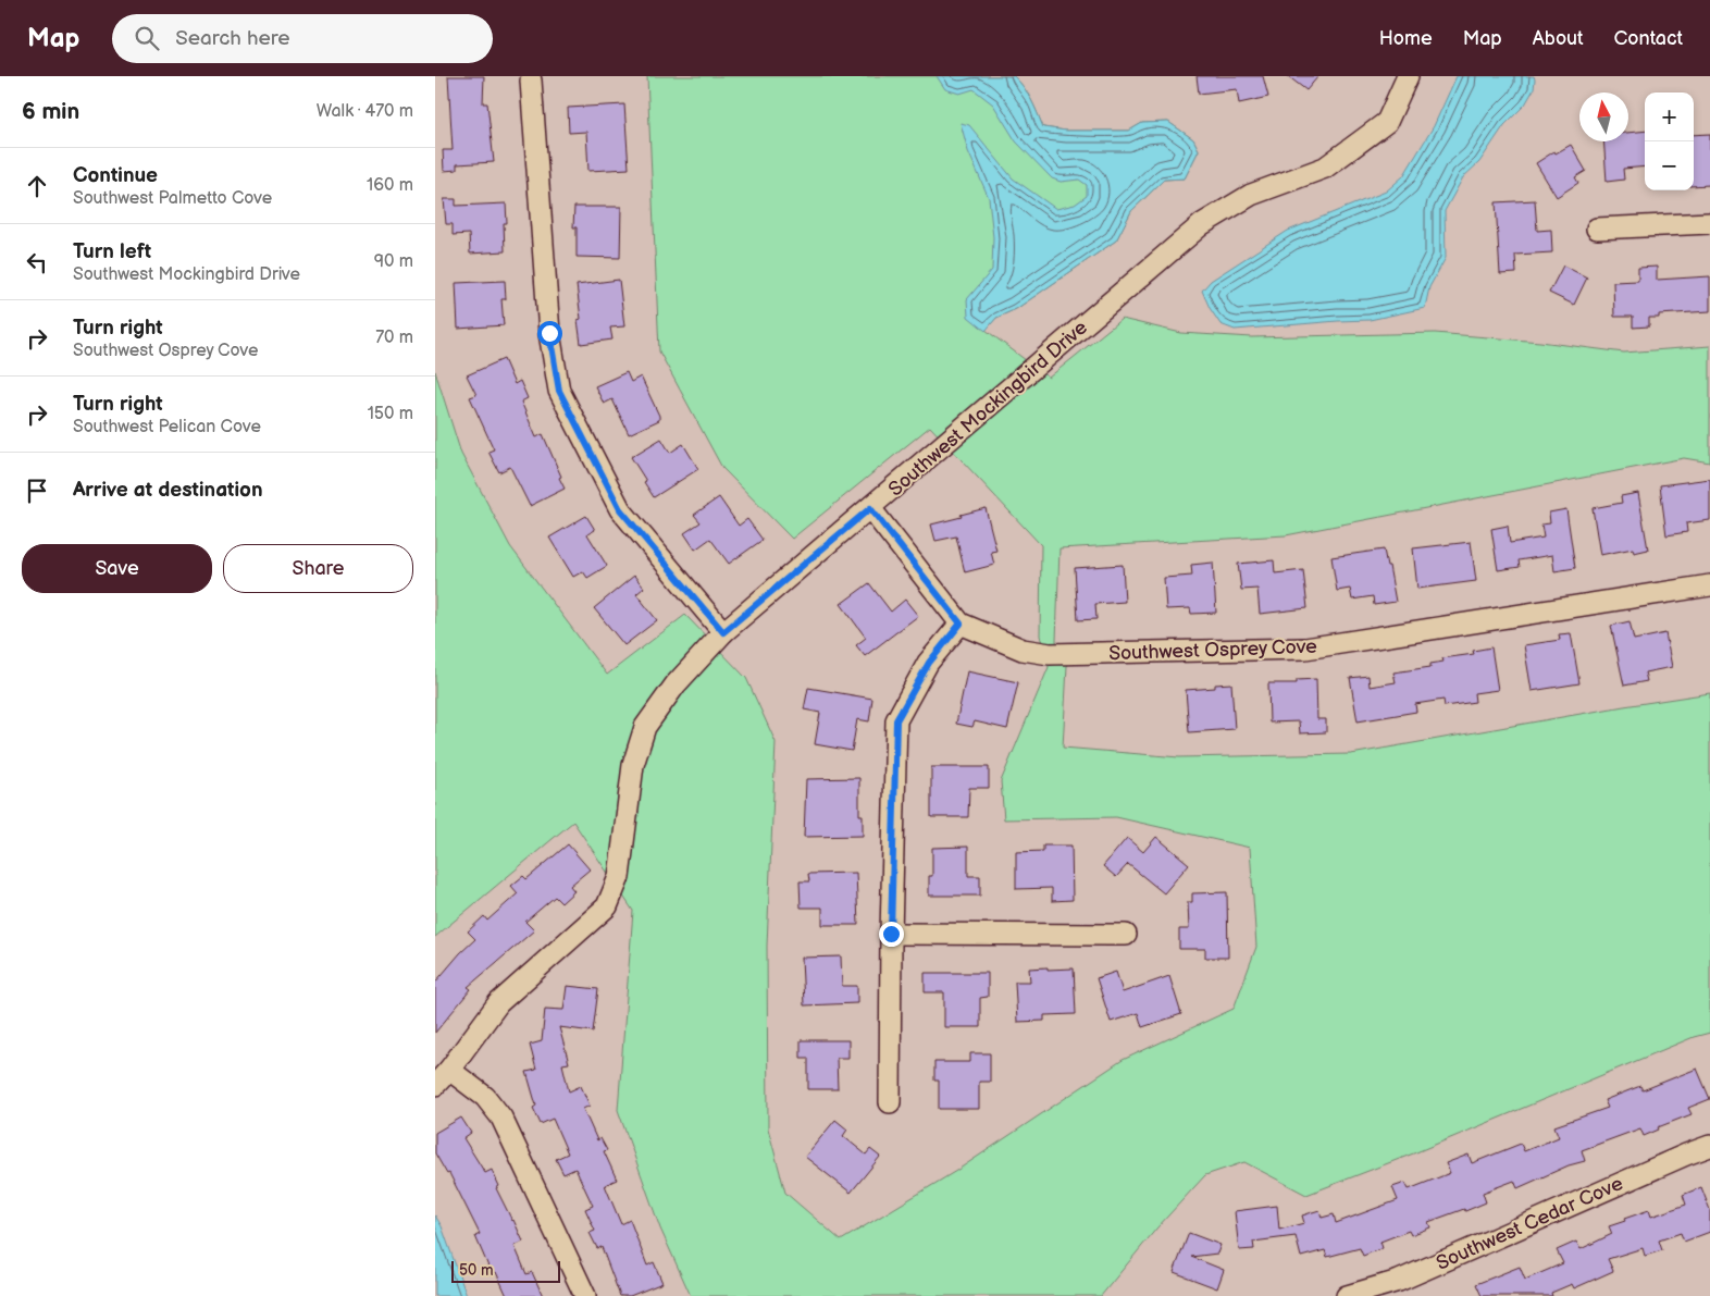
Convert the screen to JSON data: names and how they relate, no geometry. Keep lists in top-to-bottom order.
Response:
{
  "streets": {
    "street": ["Southwest Mockingbird Drive", "Southwest Osprey Cove", "Southwest Cedar Cove"]
  },
  "crossings": [
    ["Southwest Mockingbird Drive", "Southwest Osprey Cove"]
  ],
  "scale_bar": "50 m",
  "north": "top",
  "page": {
    "header": "Map",
    "search": "Search here",
    "nav": [
      "Home",
      "Map",
      "About",
      "Contact"
    ],
    "heading": ["6 min", "Walk · 470 m"],
    "map_buttons": ["+", "−"],
    "list": [
      ["Continue", "Southwest Palmetto Cove", "160 m"],
      ["Turn left", "Southwest Mockingbird Drive", "90 m"],
      ["Turn right", "Southwest Osprey Cove", "70 m"],
      ["Turn right", "Southwest Pelican Cove", "150 m"],
      "Arrive at destination"
    ],
    "buttons": ["Save", "Share"],
    "scale": "50 m"
  }
}
